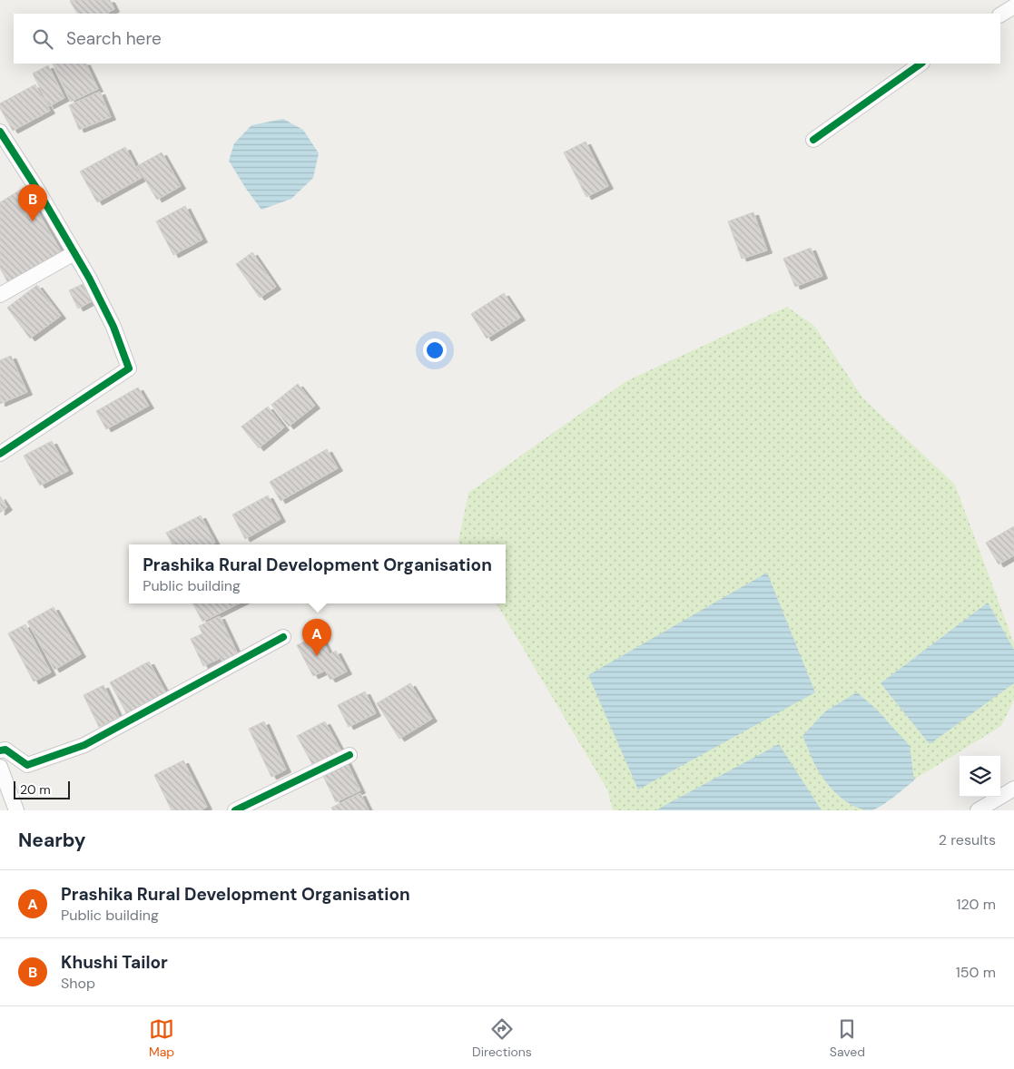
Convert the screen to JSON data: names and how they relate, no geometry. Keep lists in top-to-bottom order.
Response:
{
  "scale_bar": "20 m",
  "page": {
    "search": "Search here",
    "pins": ["B", "A"],
    "popup": ["Prashika Rural Development Organisation", "Public building"],
    "scale": "20 m",
    "heading": ["Nearby", "2 results"],
    "list": [
      {
        "mark": "A",
        "name": "Prashika Rural Development Organisation",
        "note": "Public building",
        "value": "120 m"
      },
      {
        "mark": "B",
        "name": "Khushi Tailor",
        "note": "Shop",
        "value": "150 m"
      }
    ],
    "nav": ["Map", "Directions", "Saved"]
  }
}
